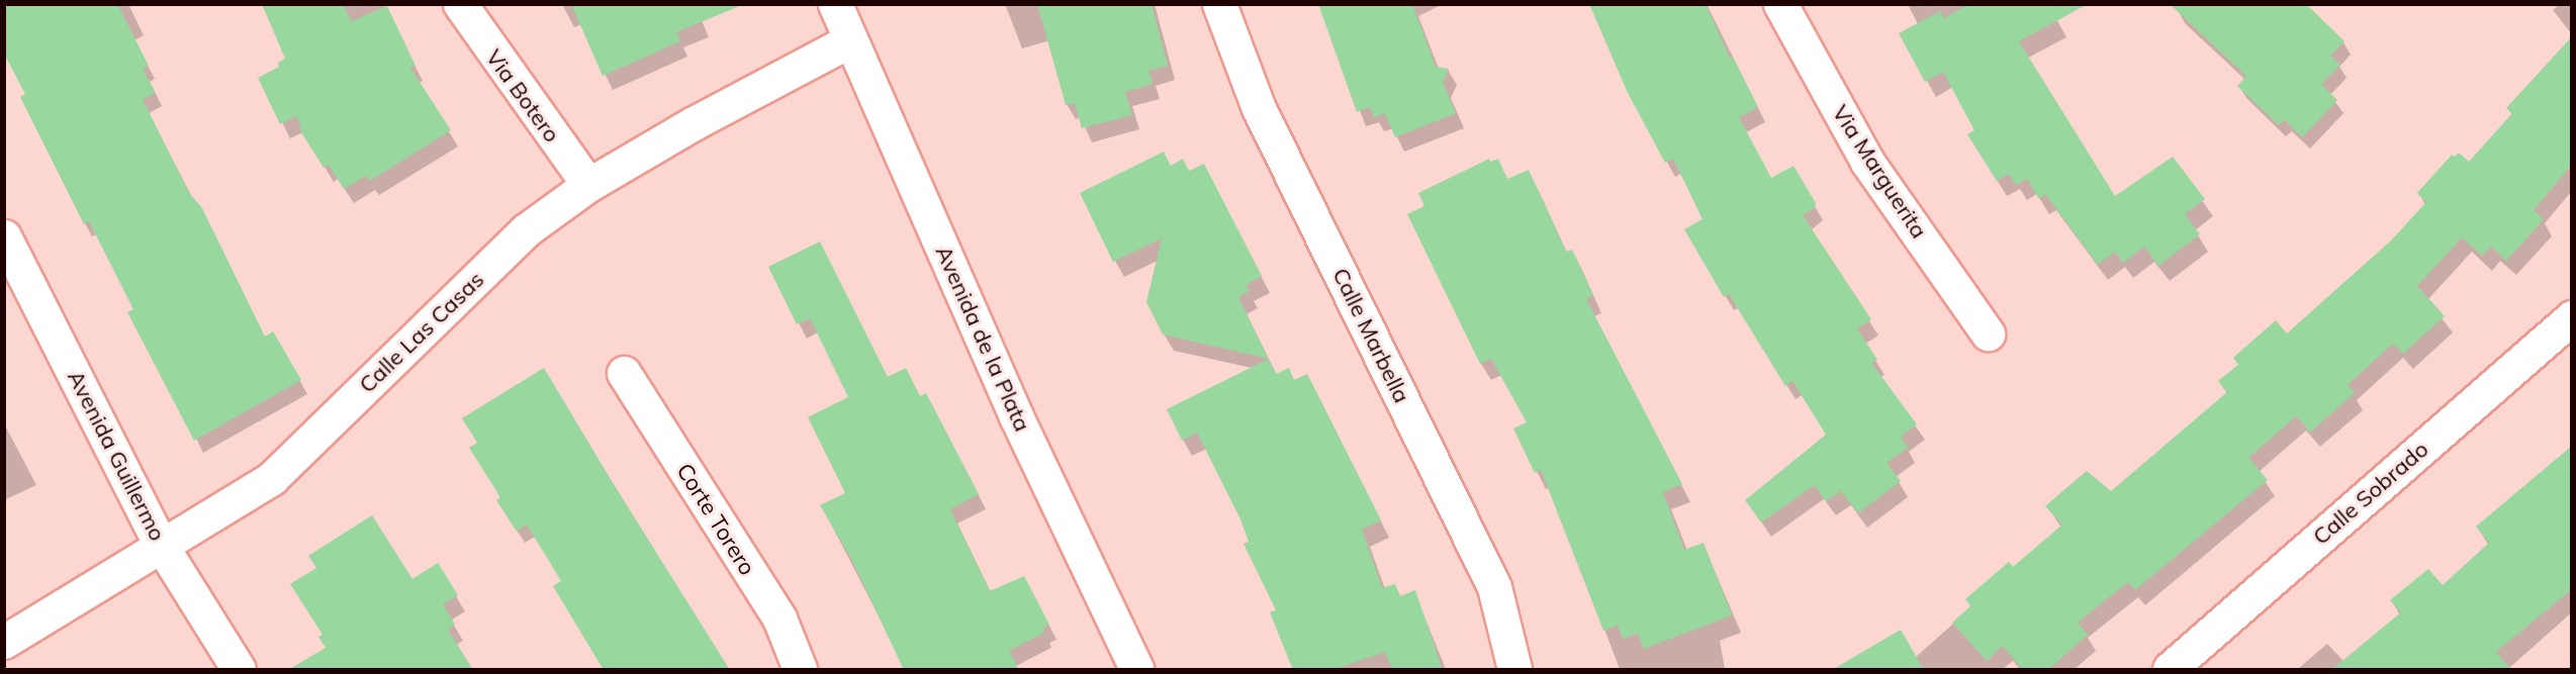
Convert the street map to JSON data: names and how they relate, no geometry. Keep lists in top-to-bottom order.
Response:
{
  "streets": {
    "street": [
      "Via Botero",
      "Via Marguerita",
      "Calle Las Casas",
      "Calle Marbella",
      "Avenida de la Plata",
      "Avenida Guillermo",
      "Calle Sobrado",
      "Corte Torero"
    ]
  },
  "crossings": [
    ["Via Botero", "Calle Las Casas"],
    ["Calle Las Casas", "Avenida de la Plata"],
    ["Calle Las Casas", "Avenida Guillermo"]
  ]
}
